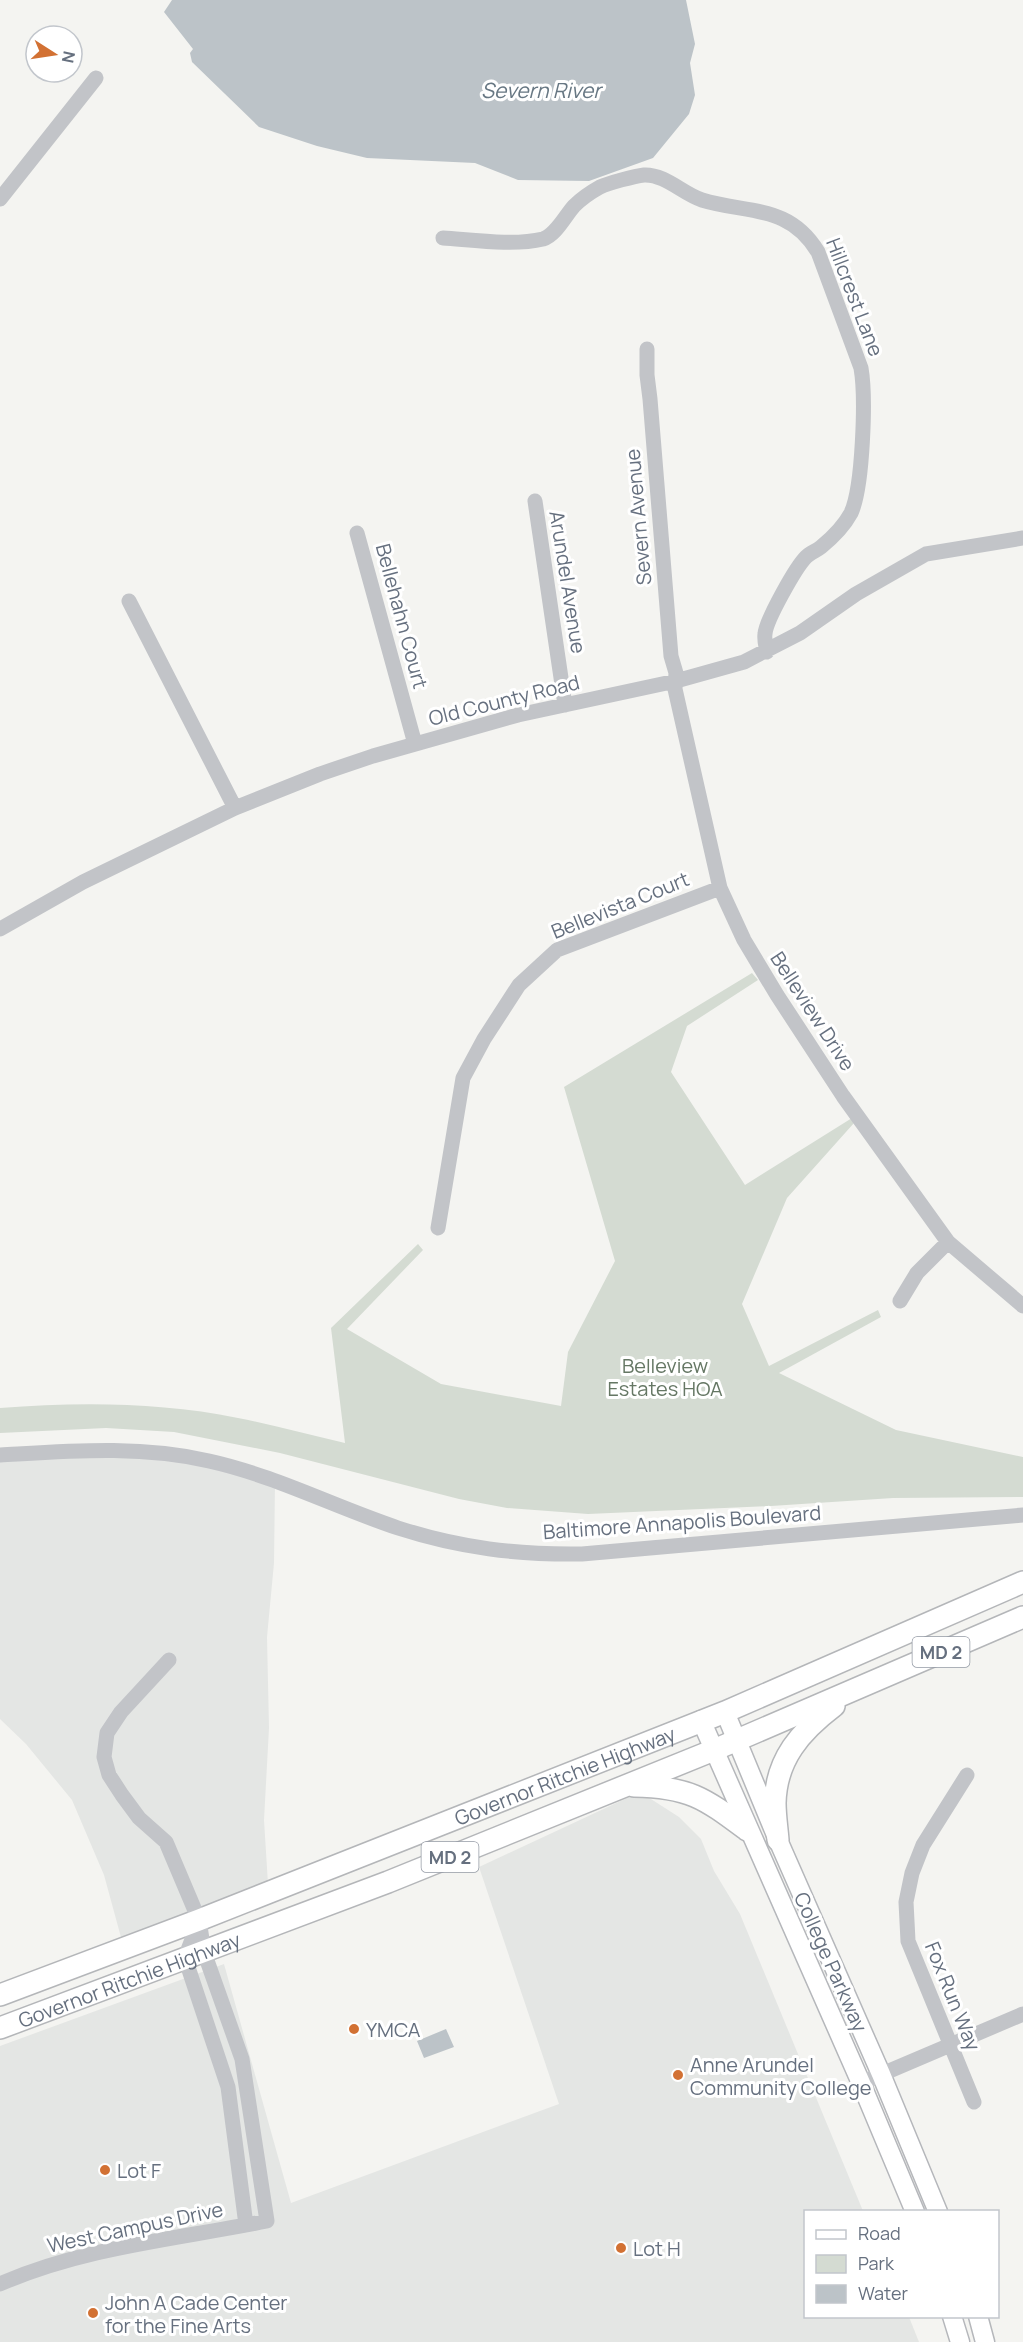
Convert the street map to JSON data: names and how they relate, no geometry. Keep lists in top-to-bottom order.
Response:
{
  "streets": {
    "highway": ["MD 2", "Governor Ritchie Highway"],
    "main road": ["College Parkway"],
    "street": [
      "Hillcrest Lane",
      "Severn Avenue",
      "Arundel Avenue",
      "Bellehahn Court",
      "Old County Road",
      "Bellevista Court",
      "Belleview Drive",
      "Baltimore Annapolis Boulevard",
      "Fox Run Way",
      "West Campus Drive"
    ]
  },
  "crossings": [
    ["Hillcrest Lane", "Old County Road"],
    ["Severn Avenue", "Old County Road"],
    ["Severn Avenue", "Belleview Drive"],
    ["Arundel Avenue", "Old County Road"],
    ["Bellehahn Court", "Old County Road"],
    ["Old County Road", "Belleview Drive"],
    ["Bellevista Court", "Belleview Drive"],
    ["Governor Ritchie Highway", "College Parkway"],
    ["Governor Ritchie Highway", "West Campus Drive"]
  ],
  "water": ["Severn River"],
  "parks": ["Belleview Estates HOA"],
  "places": [
    "YMCA",
    "Anne Arundel Community College",
    "Lot F",
    "Lot H",
    "John A Cade Center for the Fine Arts"
  ],
  "legend": ["Road", "Park", "Water"],
  "north": "right"
}
